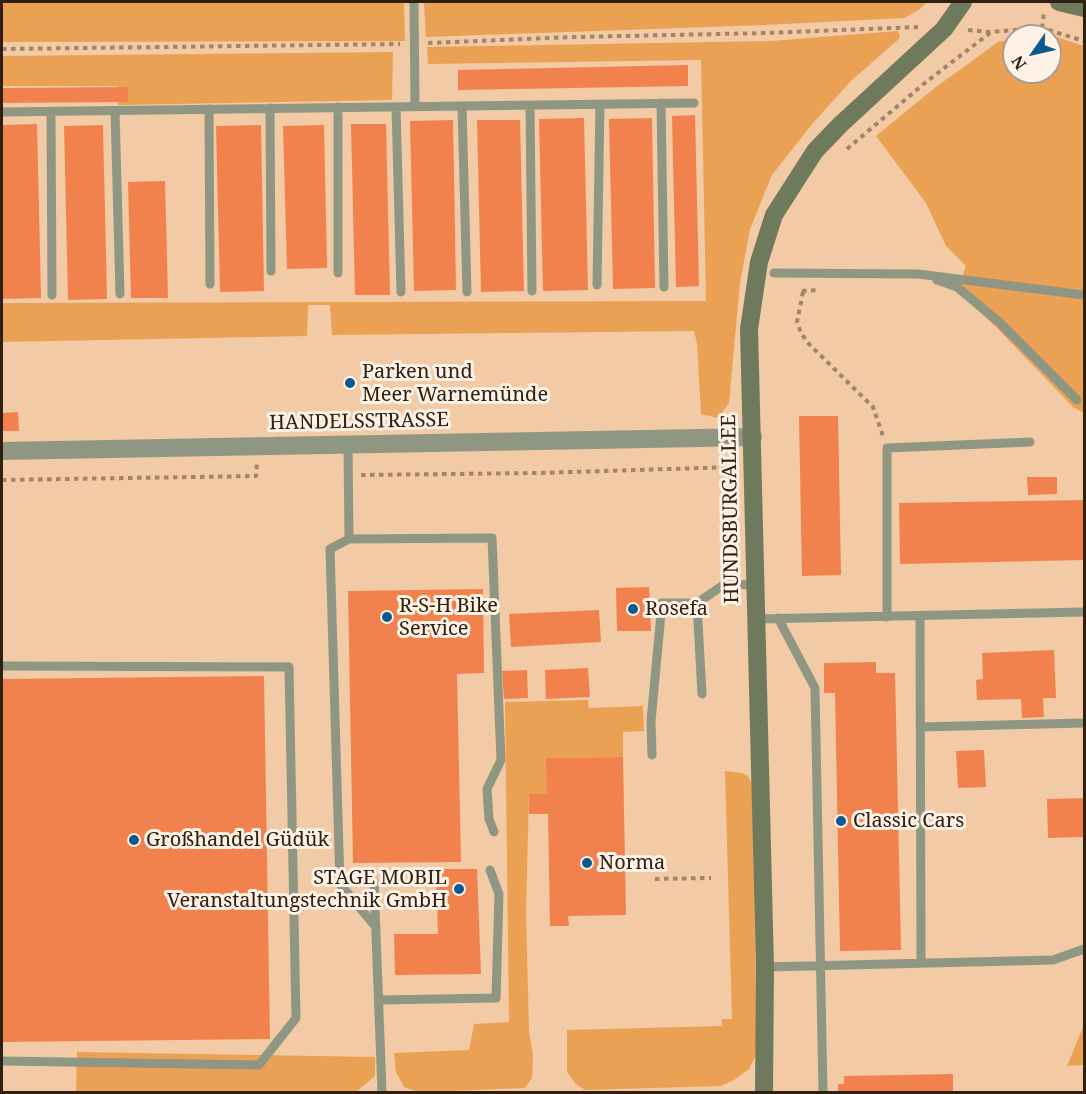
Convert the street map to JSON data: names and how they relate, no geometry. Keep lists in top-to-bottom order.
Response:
{
  "streets": {
    "street": ["HANDELSSTRASSE", "HUNDSBURGALLEE"]
  },
  "crossings": [
    ["HANDELSSTRASSE", "HUNDSBURGALLEE"]
  ],
  "places": [
    "Parken und Meer Warnemünde",
    "Rosefa",
    "R-S-H Bike Service",
    "Classic Cars",
    "Großhandel Güdük",
    "Norma",
    "STAGE MOBIL Veranstaltungstechnik GmbH"
  ],
  "north": "bottom left"
}
